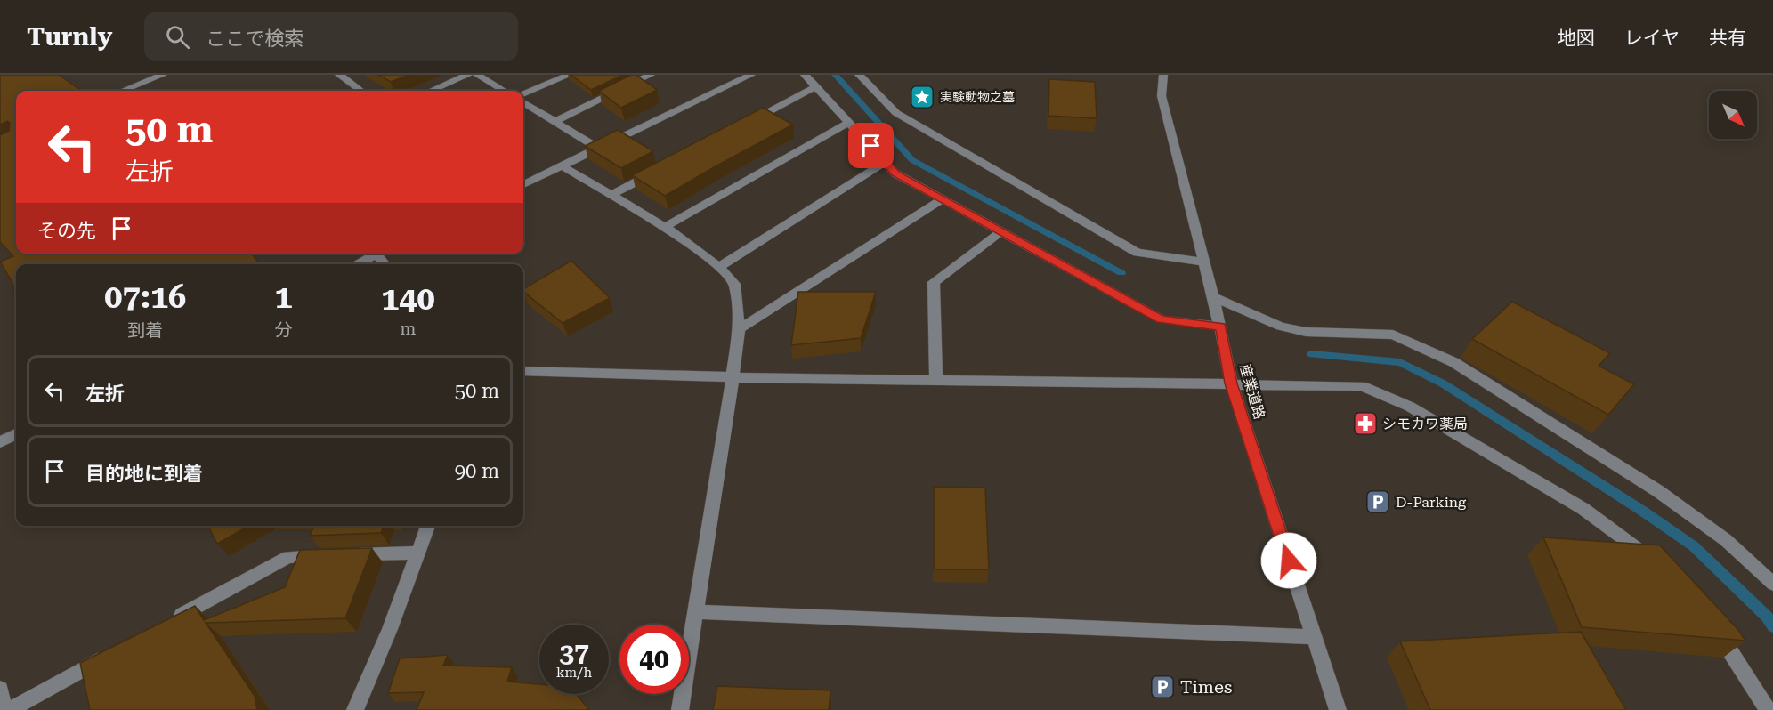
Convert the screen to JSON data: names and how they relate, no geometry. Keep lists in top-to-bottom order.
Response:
{
  "streets": {
    "street": ["産業道路"]
  },
  "places": {
    "place": ["実験動物之墓"],
    "pharmacy": ["シモカワ薬局"],
    "parking": ["D-Parking", "Times"]
  },
  "north": "bottom right",
  "page": {
    "header": "Turnly",
    "search": "ここで検索",
    "nav": ["地図", "レイヤ", "共有"],
    "turn": ["50 m", "左折"],
    "then": "その先",
    "eta": [
      "07:16",
      "到着",
      "1",
      "分",
      "140",
      "m"
    ],
    "list": [
      {
        "name": "左折",
        "value": "50 m"
      },
      {
        "name": "目的地に到着",
        "value": "90 m"
      }
    ],
    "speed": "37 km/h",
    "limit": "40"
  }
}
